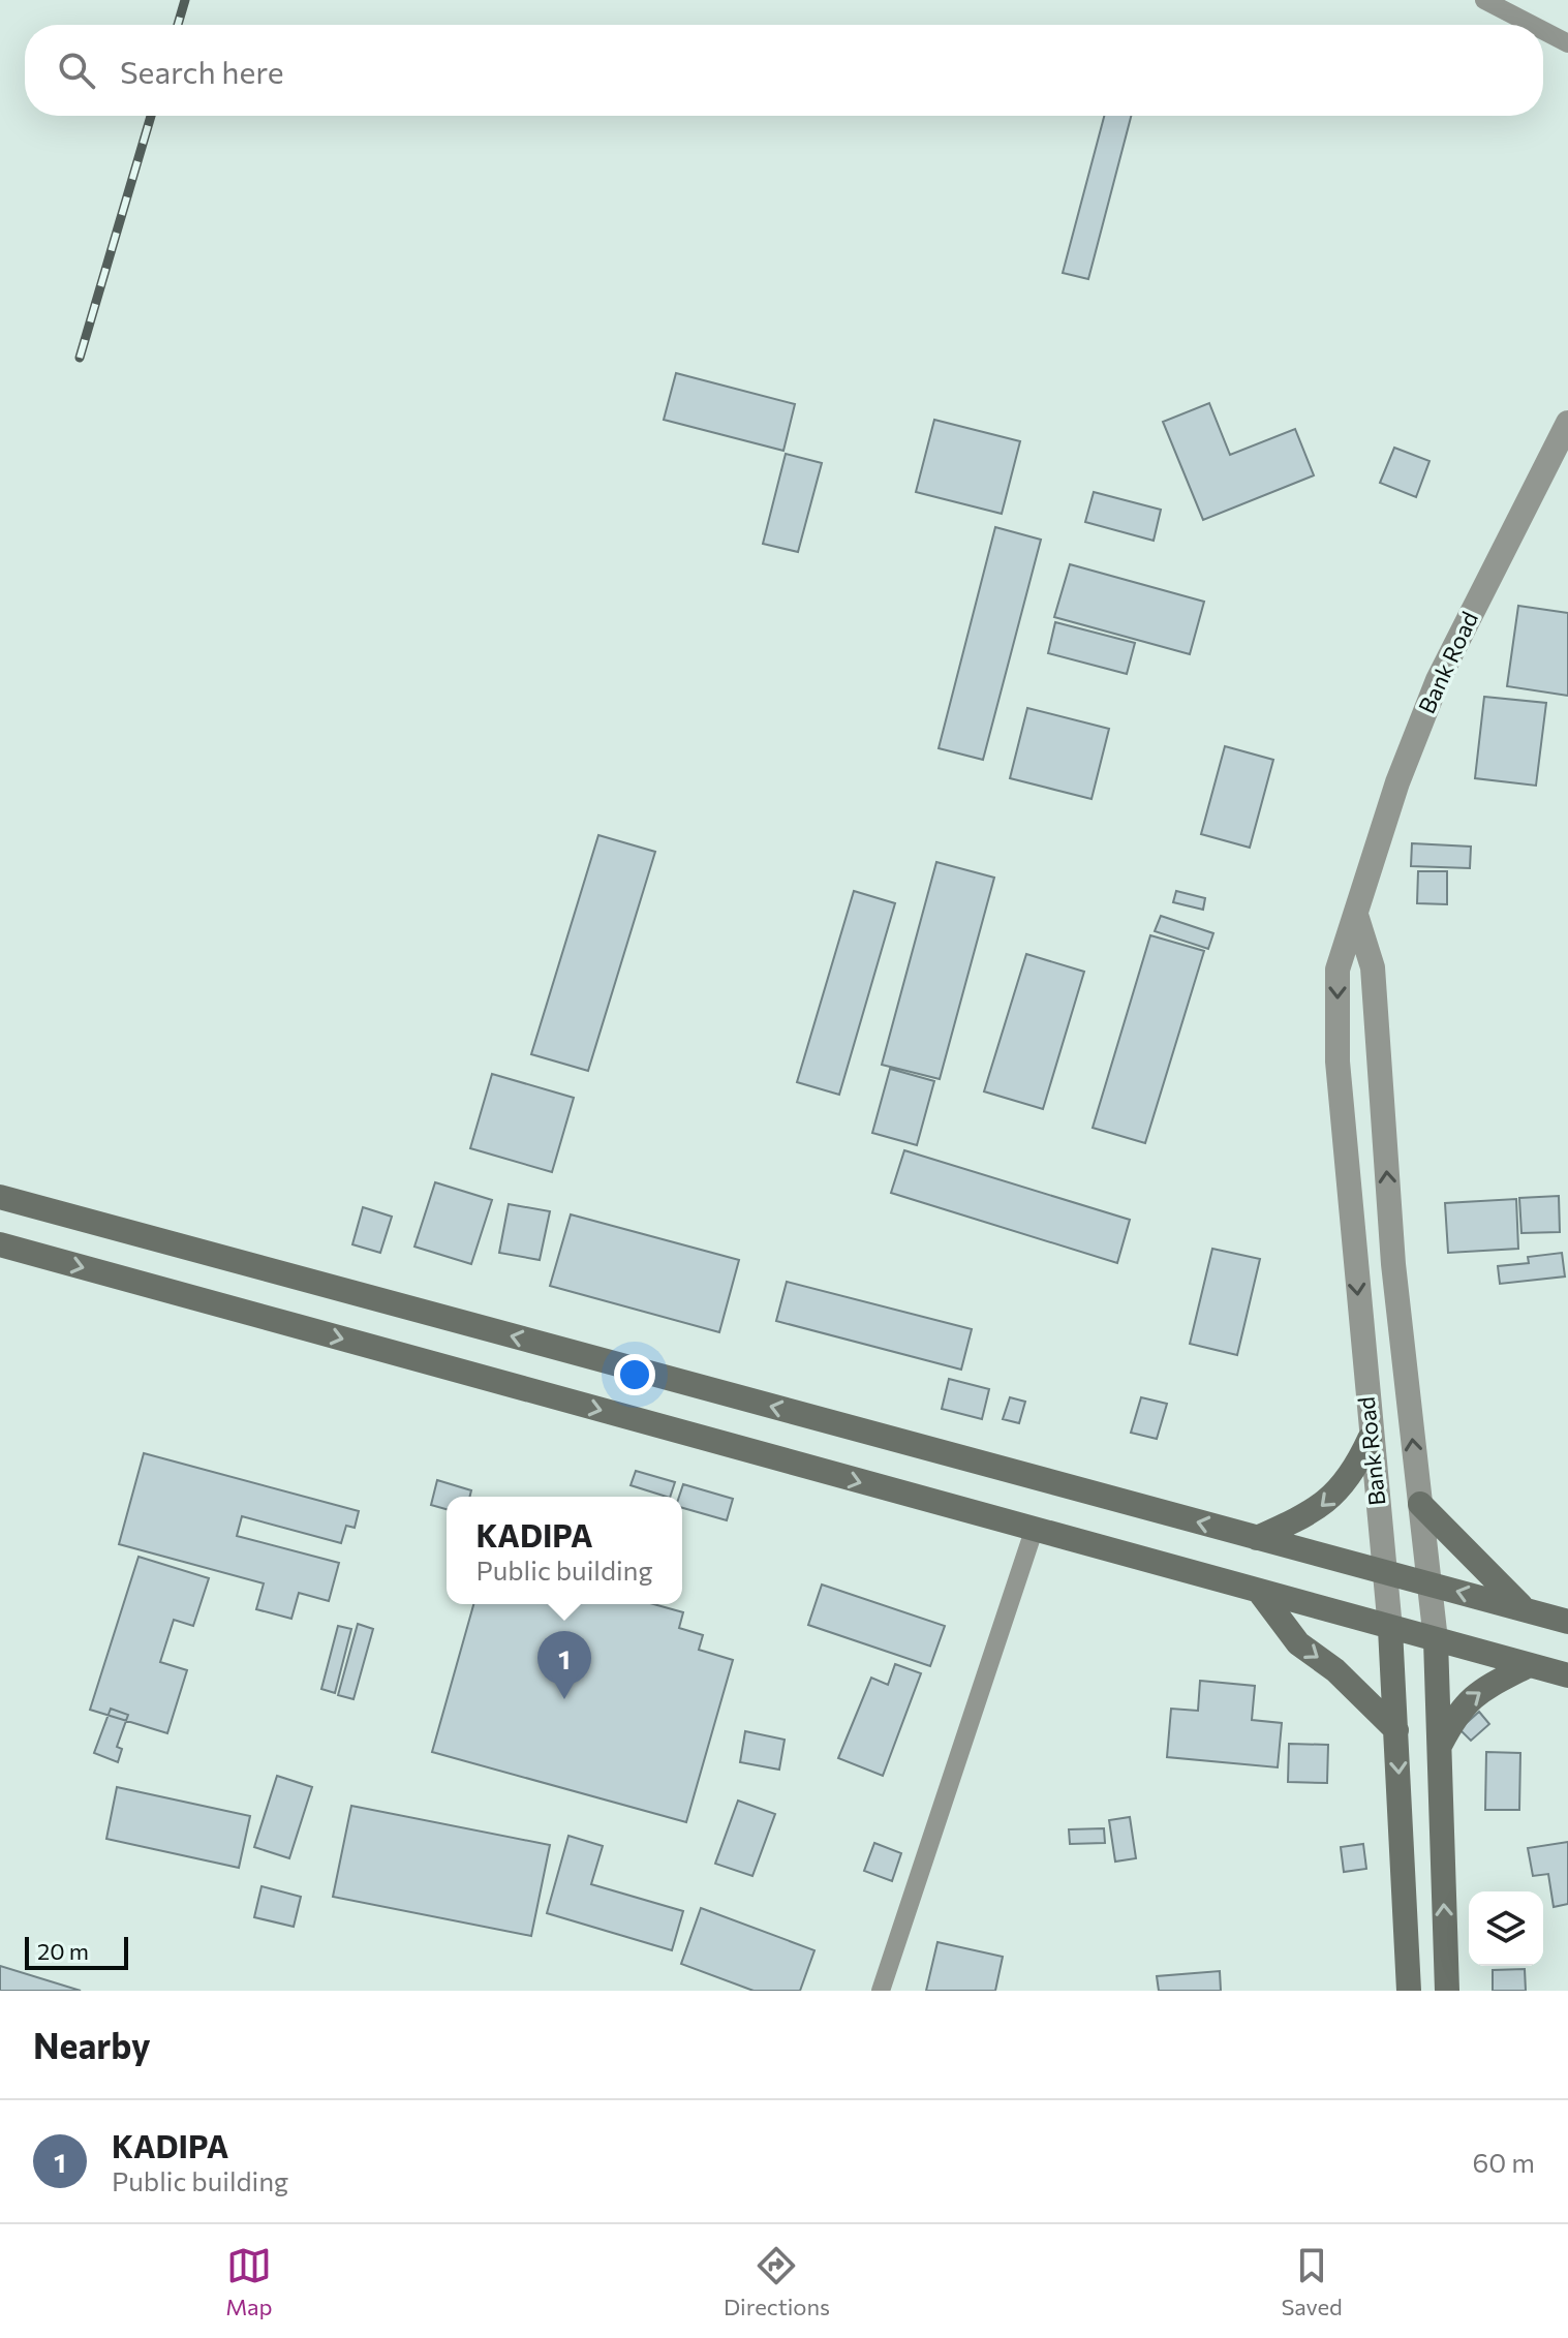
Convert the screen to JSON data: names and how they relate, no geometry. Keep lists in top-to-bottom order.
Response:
{
  "streets": {
    "street": ["Bank Road"]
  },
  "scale_bar": "20 m",
  "page": {
    "search": "Search here",
    "popup": ["KADIPA", "Public building"],
    "pins": "1",
    "scale": "20 m",
    "heading": "Nearby",
    "list": [
      {
        "mark": "1",
        "name": "KADIPA",
        "note": "Public building",
        "value": "60 m"
      }
    ],
    "nav": ["Map", "Directions", "Saved"]
  }
}
